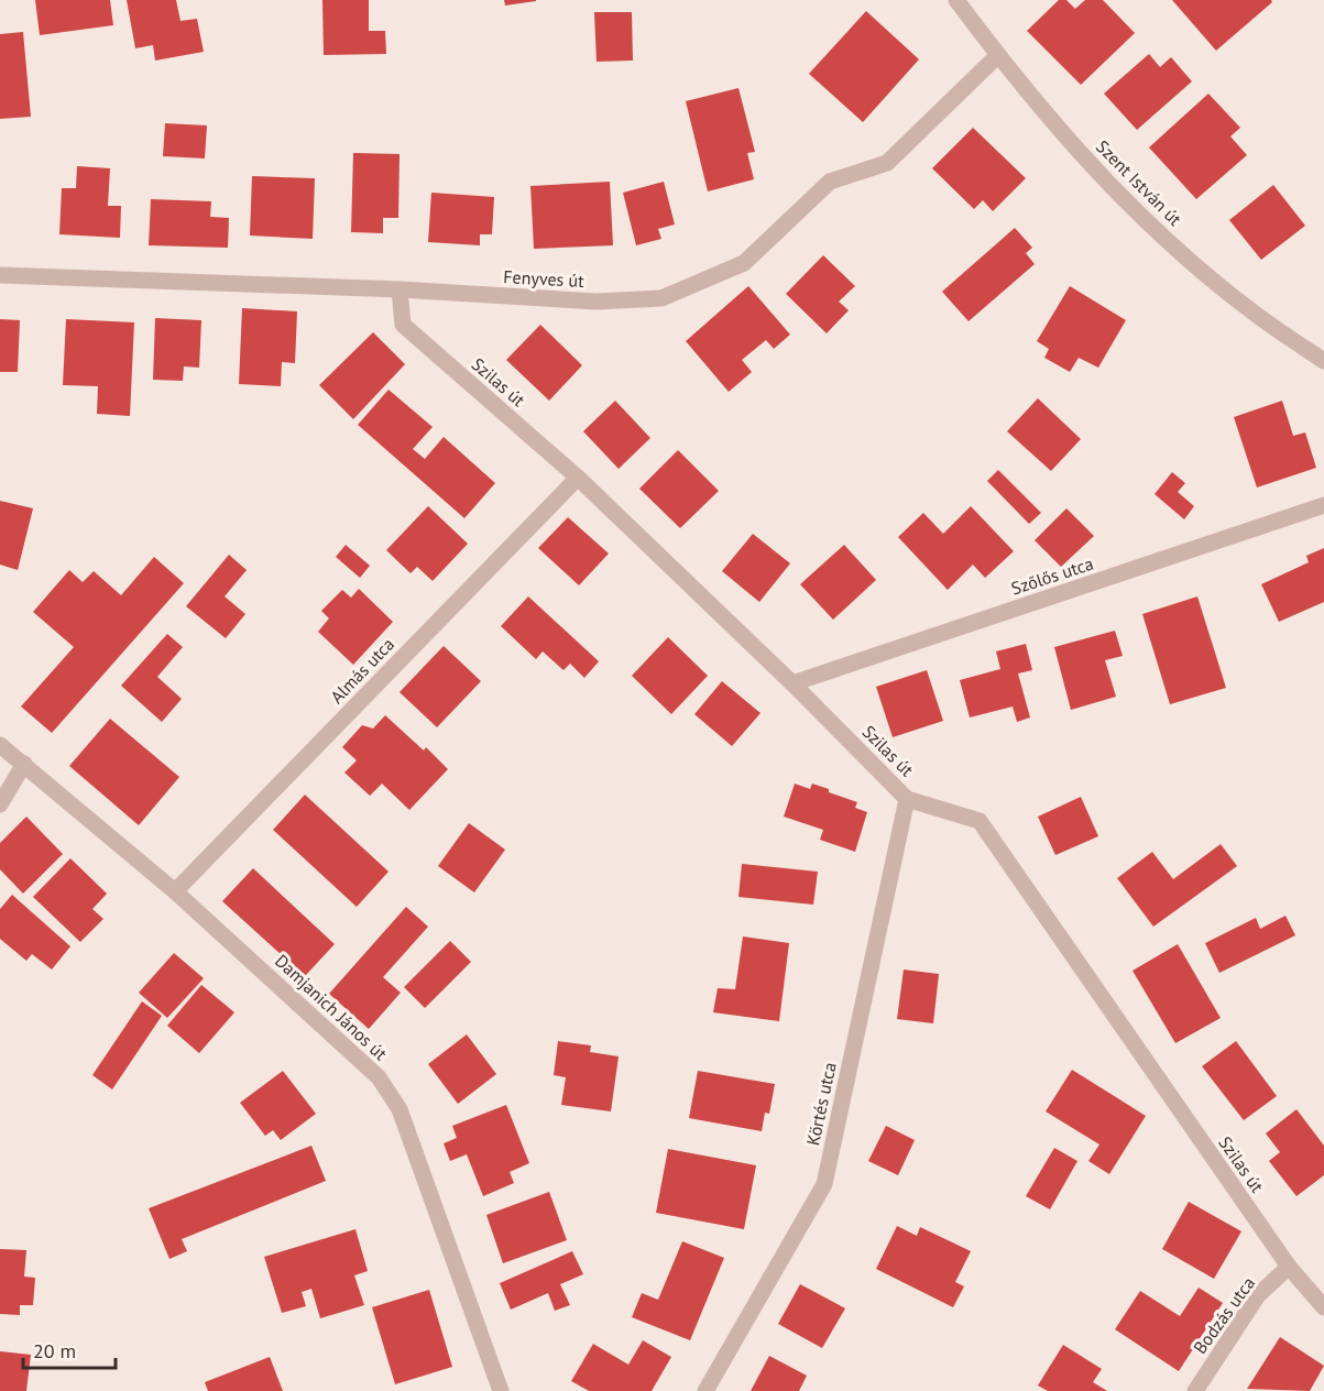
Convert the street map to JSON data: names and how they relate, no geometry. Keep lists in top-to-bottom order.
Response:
{
  "streets": {
    "street": [
      "Szent István út",
      "Fenyves út",
      "Szilas út",
      "Szőlős utca",
      "Almás utca",
      "Damjanich János út",
      "Körtés utca",
      "Bodzás utca"
    ]
  },
  "crossings": [
    ["Szent István út", "Fenyves út"],
    ["Fenyves út", "Szilas út"],
    ["Szilas út", "Szőlős utca"],
    ["Szilas út", "Almás utca"],
    ["Szilas út", "Körtés utca"],
    ["Szilas út", "Bodzás utca"],
    ["Almás utca", "Damjanich János út"]
  ],
  "scale_bar": "20 m"
}
